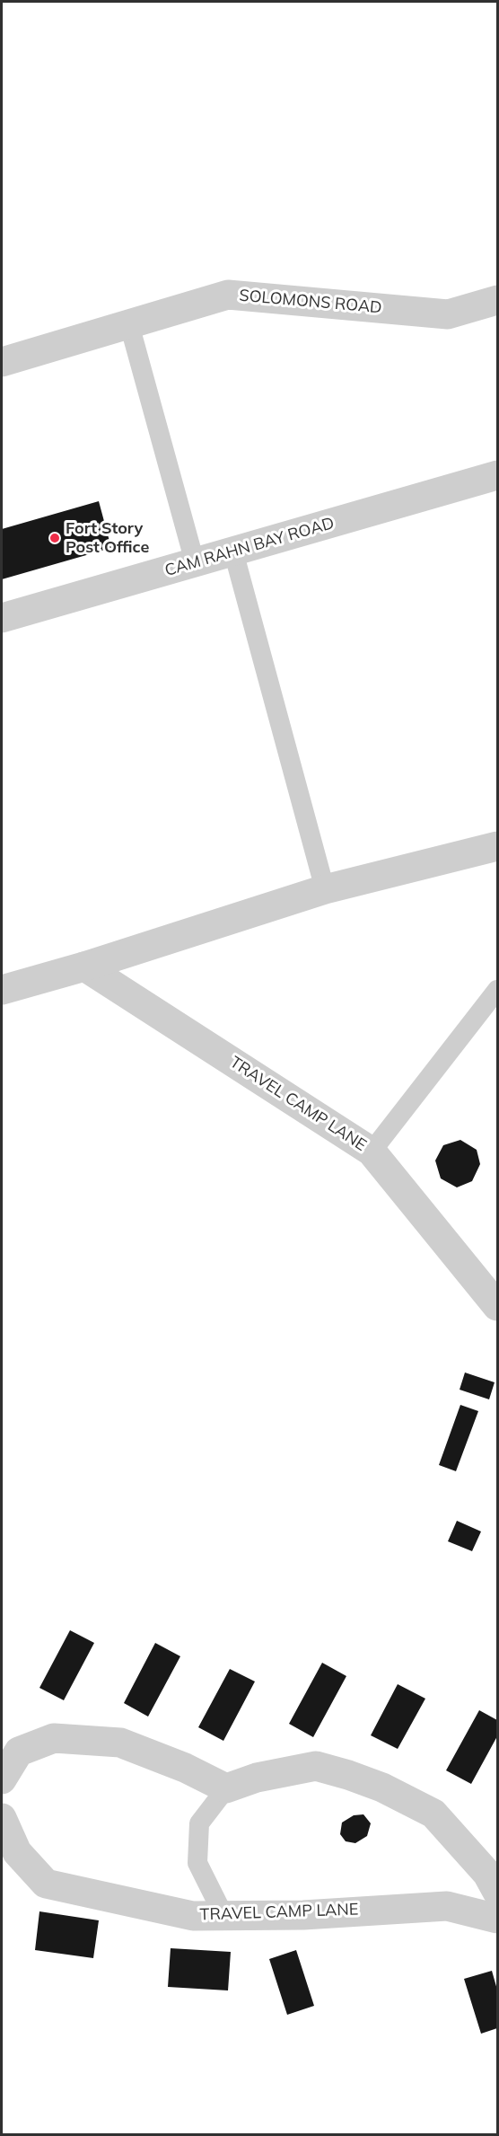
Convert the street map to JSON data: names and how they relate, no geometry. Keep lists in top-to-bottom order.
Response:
{
  "streets": {
    "street": ["SOLOMONS ROAD", "CAM RAHN BAY ROAD", "TRAVEL CAMP LANE"]
  },
  "places": ["Fort Story Post Office"]
}
